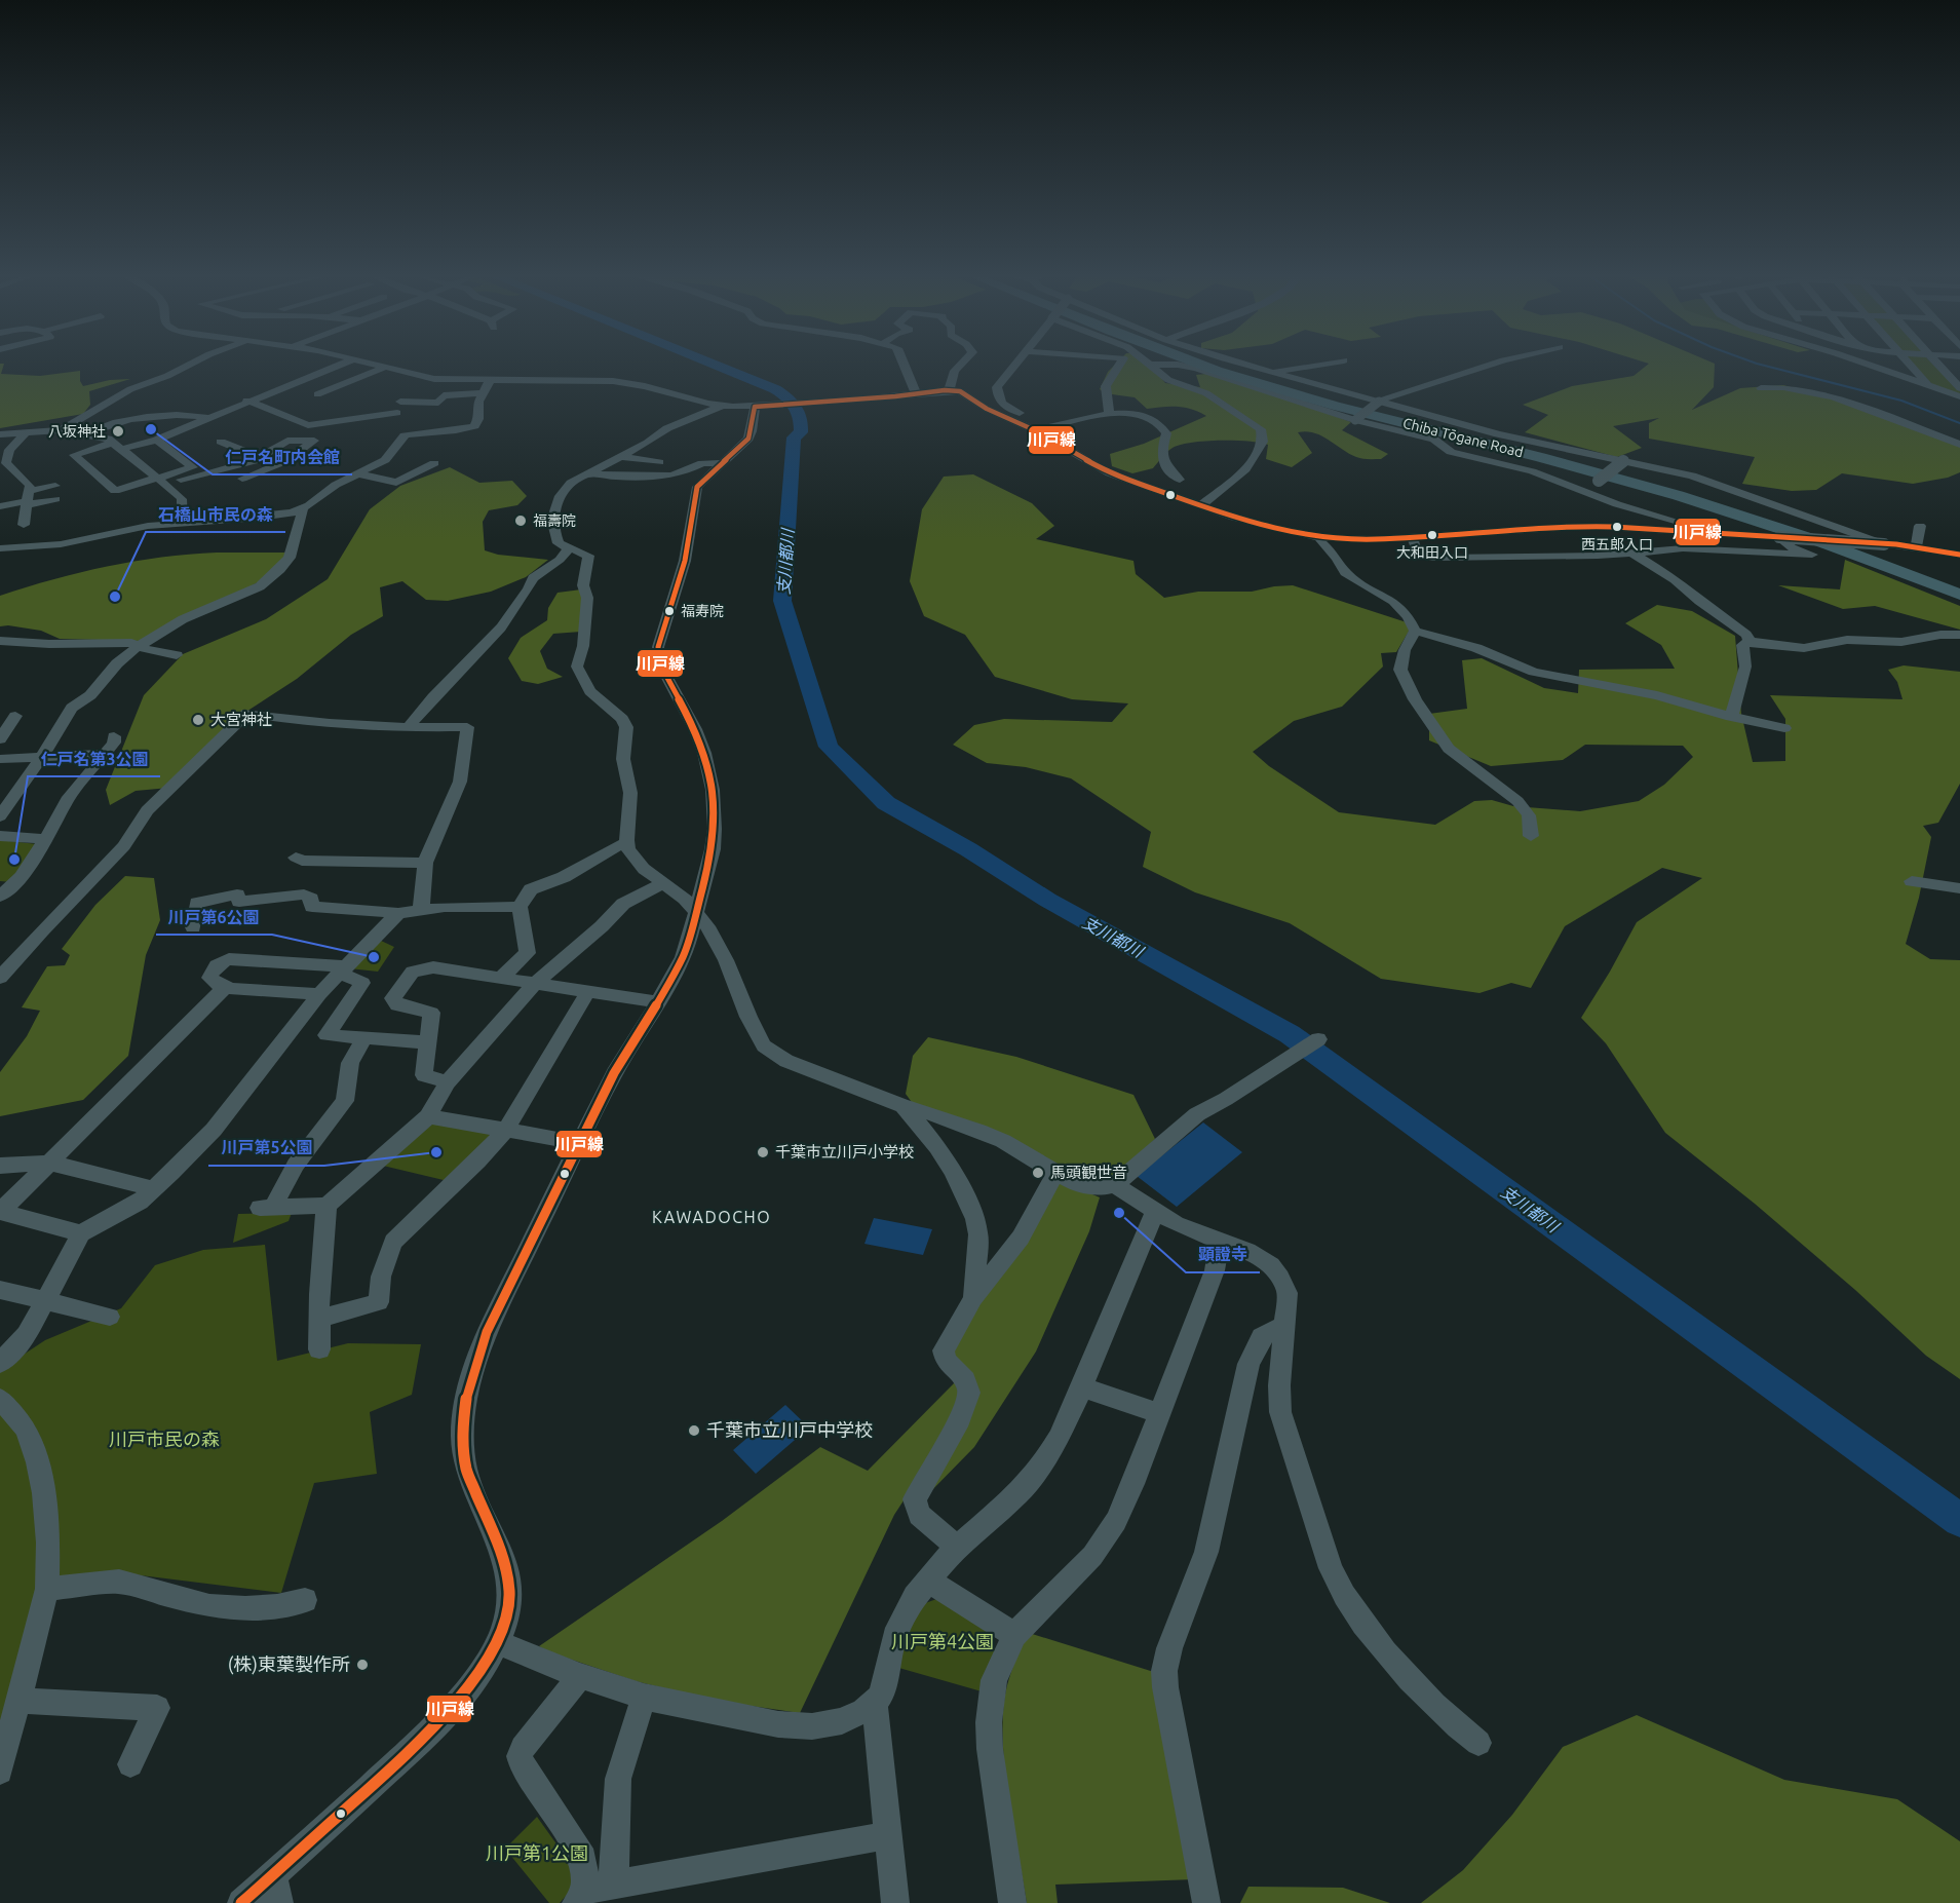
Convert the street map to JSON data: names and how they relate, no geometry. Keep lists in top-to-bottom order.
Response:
{
  "streets": {
    "highway": ["Chiba Tōgane Road"]
  },
  "districts": ["KAWADOCHO"],
  "water": ["支川都川"],
  "parks": ["川戸市民の森", "川戸第4公園", "川戸第1公園"],
  "places": [
    "仁戸名町内会館",
    "八坂神社",
    "福壽院",
    "西五郎入口",
    "大和田入口",
    "石橋山市民の森",
    "福寿院",
    "大宮神社",
    "仁戸名第3公園",
    "川戸第6公園",
    "川戸第5公園",
    "千葉市立川戸小学校",
    "馬頭観世音",
    "顕證寺",
    "千葉市立川戸中学校",
    "(株)東葉製作所"
  ],
  "lines": ["transit line 川戸線"]
}
